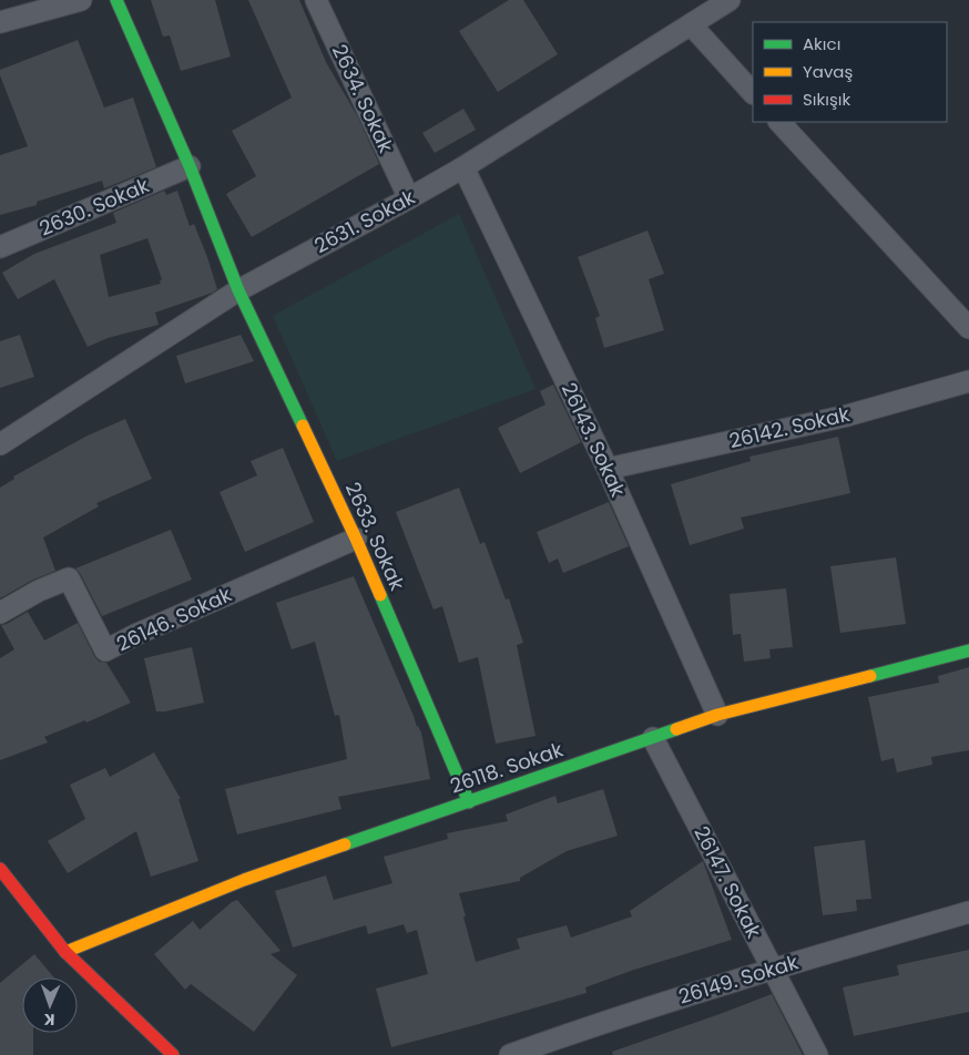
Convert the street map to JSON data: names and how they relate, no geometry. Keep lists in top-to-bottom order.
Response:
{
  "streets": {
    "street": [
      "2634. Sokak",
      "2630. Sokak",
      "2631. Sokak",
      "26142. Sokak",
      "26143. Sokak",
      "2633. Sokak",
      "26146. Sokak",
      "26118. Sokak",
      "26147. Sokak",
      "26149. Sokak"
    ]
  },
  "crossings": [
    ["2634. Sokak", "2631. Sokak"],
    ["2630. Sokak", "2633. Sokak"],
    ["2631. Sokak", "26143. Sokak"],
    ["2631. Sokak", "2633. Sokak"],
    ["26142. Sokak", "26143. Sokak"],
    ["26143. Sokak", "26118. Sokak"],
    ["2633. Sokak", "26146. Sokak"],
    ["2633. Sokak", "26118. Sokak"],
    ["26118. Sokak", "26147. Sokak"],
    ["26147. Sokak", "26149. Sokak"]
  ],
  "legend": ["Akıcı", "Yavaş", "Sıkışık"],
  "north": "bottom"
}
